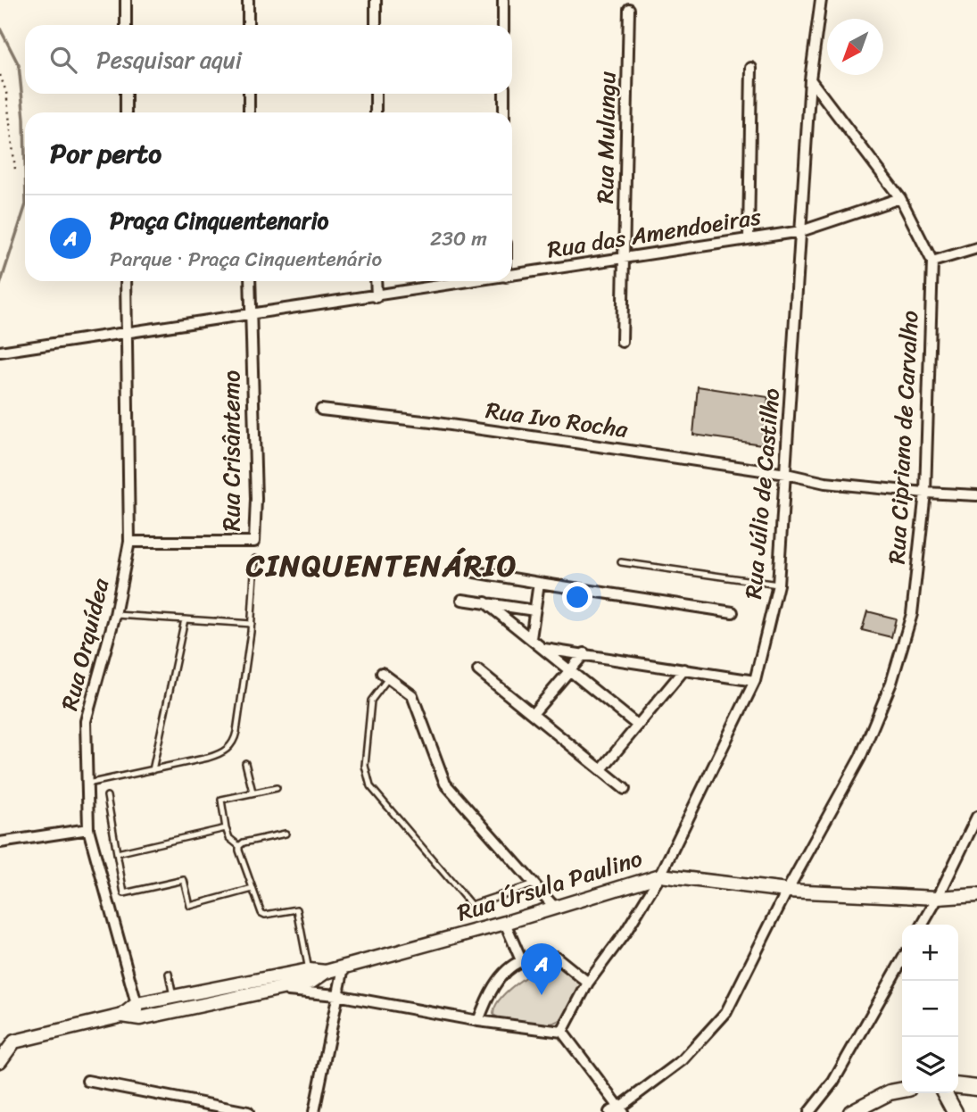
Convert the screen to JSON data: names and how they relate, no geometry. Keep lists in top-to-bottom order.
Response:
{
  "streets": {
    "street": [
      "Rua Mulungu",
      "Rua das Amendoeiras",
      "Rua Ivo Rocha",
      "Rua Cipriano de Carvalho",
      "Rua Crisântemo",
      "Rua Júlio de Castilho",
      "Rua Orquídea",
      "Rua Úrsula Paulino"
    ]
  },
  "crossings": [
    ["Rua Mulungu", "Rua das Amendoeiras"],
    ["Rua das Amendoeiras", "Rua Cipriano de Carvalho"],
    ["Rua das Amendoeiras", "Rua Crisântemo"],
    ["Rua das Amendoeiras", "Rua Júlio de Castilho"],
    ["Rua das Amendoeiras", "Rua Orquídea"],
    ["Rua Ivo Rocha", "Rua Cipriano de Carvalho"],
    ["Rua Ivo Rocha", "Rua Júlio de Castilho"],
    ["Rua Cipriano de Carvalho", "Rua Júlio de Castilho"],
    ["Rua Cipriano de Carvalho", "Rua Úrsula Paulino"],
    ["Rua Crisântemo", "Rua Orquídea"],
    ["Rua Júlio de Castilho", "Rua Úrsula Paulino"],
    ["Rua Orquídea", "Rua Úrsula Paulino"]
  ],
  "districts": ["CINQUENTENÁRIO"],
  "north": "bottom left",
  "page": {
    "search": "Pesquisar aqui",
    "heading": "Por perto",
    "list": [
      {
        "mark": "A",
        "name": "Praça Cinquentenario",
        "note": "Parque · Praça Cinquentenário",
        "value": "230 m"
      }
    ],
    "map_buttons": ["+", "−"],
    "pins": "A"
  }
}
